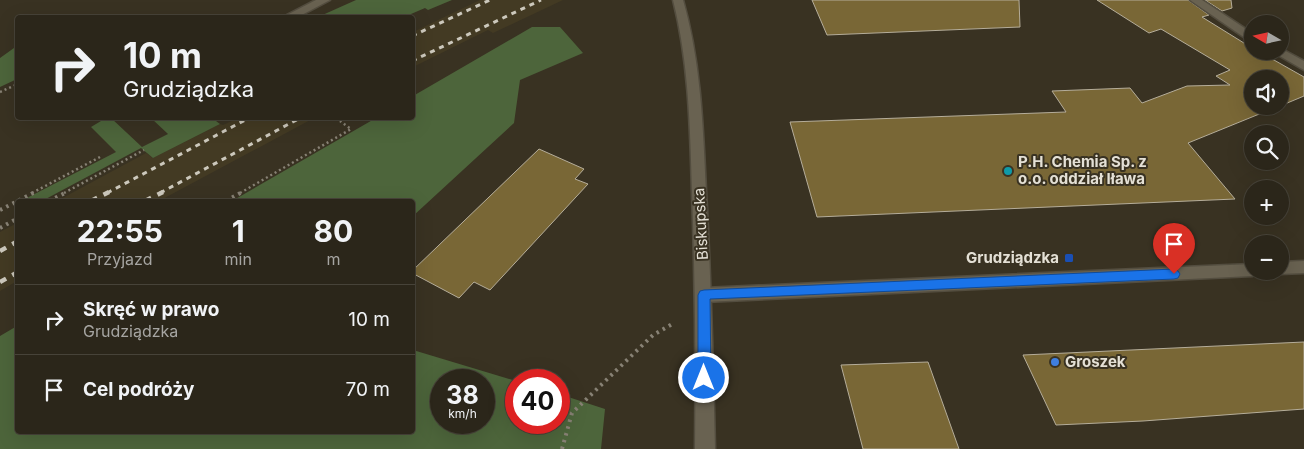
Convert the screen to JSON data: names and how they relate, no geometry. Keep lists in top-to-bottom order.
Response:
{
  "streets": {
    "street": ["Biskupska"]
  },
  "places": {
    "other": ["P.H. Chemia Sp. z o.o. oddział Iława", "Groszek"],
    "transit": ["Grudziądzka"]
  },
  "north": "left",
  "page": {
    "map_buttons": ["+", "−"],
    "turn": ["10 m", "Grudziądzka"],
    "eta": [
      "22:55",
      "Przyjazd",
      "1",
      "min",
      "80",
      "m"
    ],
    "list": [
      {
        "name": "Skręć w prawo",
        "note": "Grudziądzka",
        "value": "10 m"
      },
      {
        "name": "Cel podróży",
        "value": "70 m"
      }
    ],
    "speed": "38 km/h",
    "limit": "40"
  }
}
